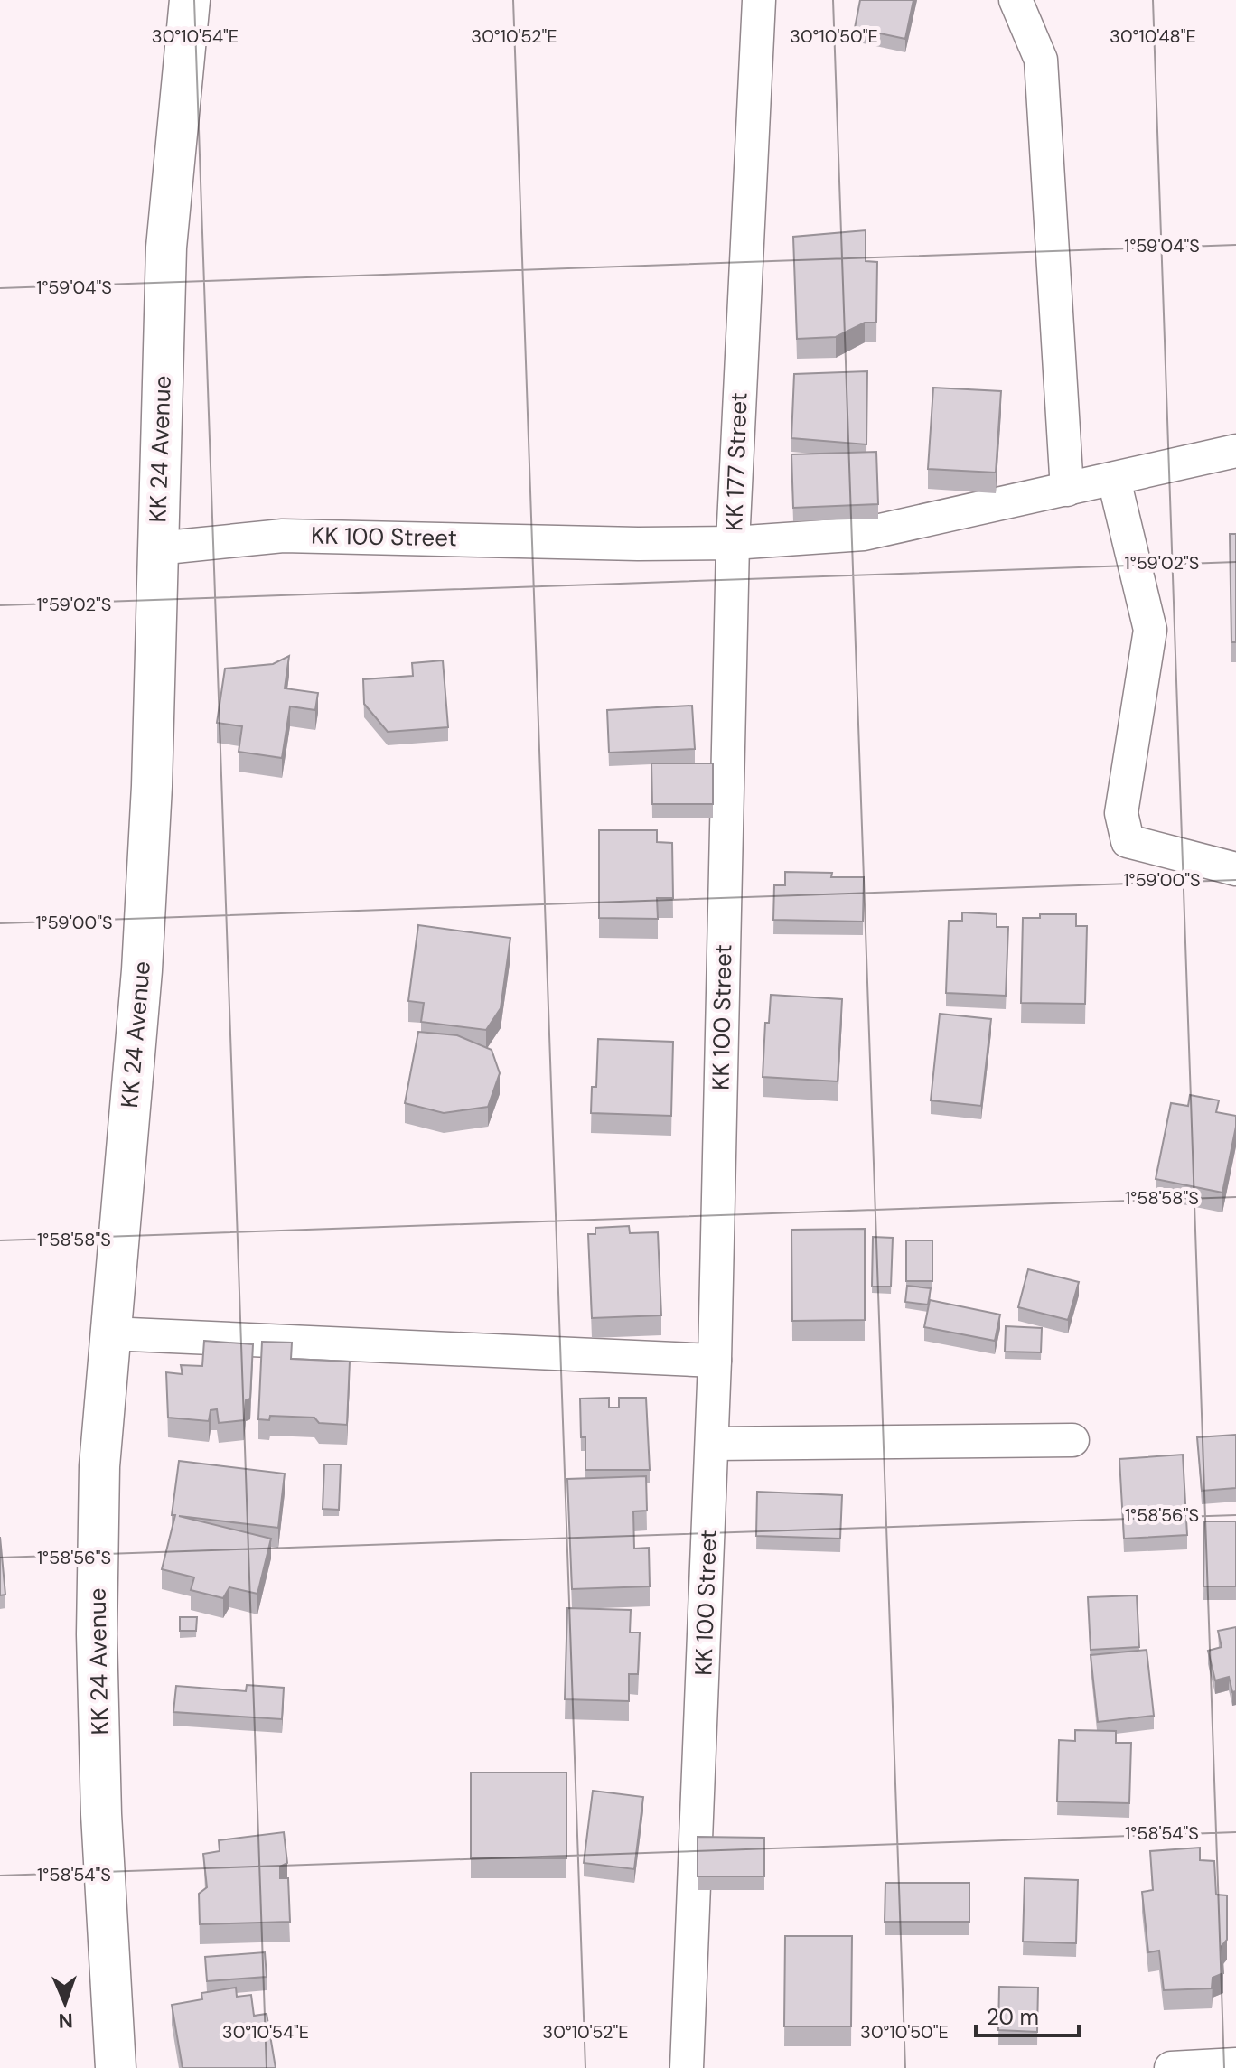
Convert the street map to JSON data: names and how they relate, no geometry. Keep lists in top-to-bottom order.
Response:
{
  "streets": {
    "street": ["KK 24 Avenue", "KK 177 Street", "KK 100 Street"]
  },
  "crossings": [
    ["KK 24 Avenue", "KK 100 Street"],
    ["KK 177 Street", "KK 100 Street"]
  ],
  "scale_bar": "20 m",
  "north": "bottom",
  "coordinates": [
    "30°10'54\"E",
    "30°10'52\"E",
    "30°10'50\"E",
    "30°10'48\"E",
    "1°59'04\"S",
    "1°59'02\"S",
    "1°59'00\"S",
    "1°58'58\"S",
    "1°58'56\"S",
    "1°58'54\"S"
  ]
}
